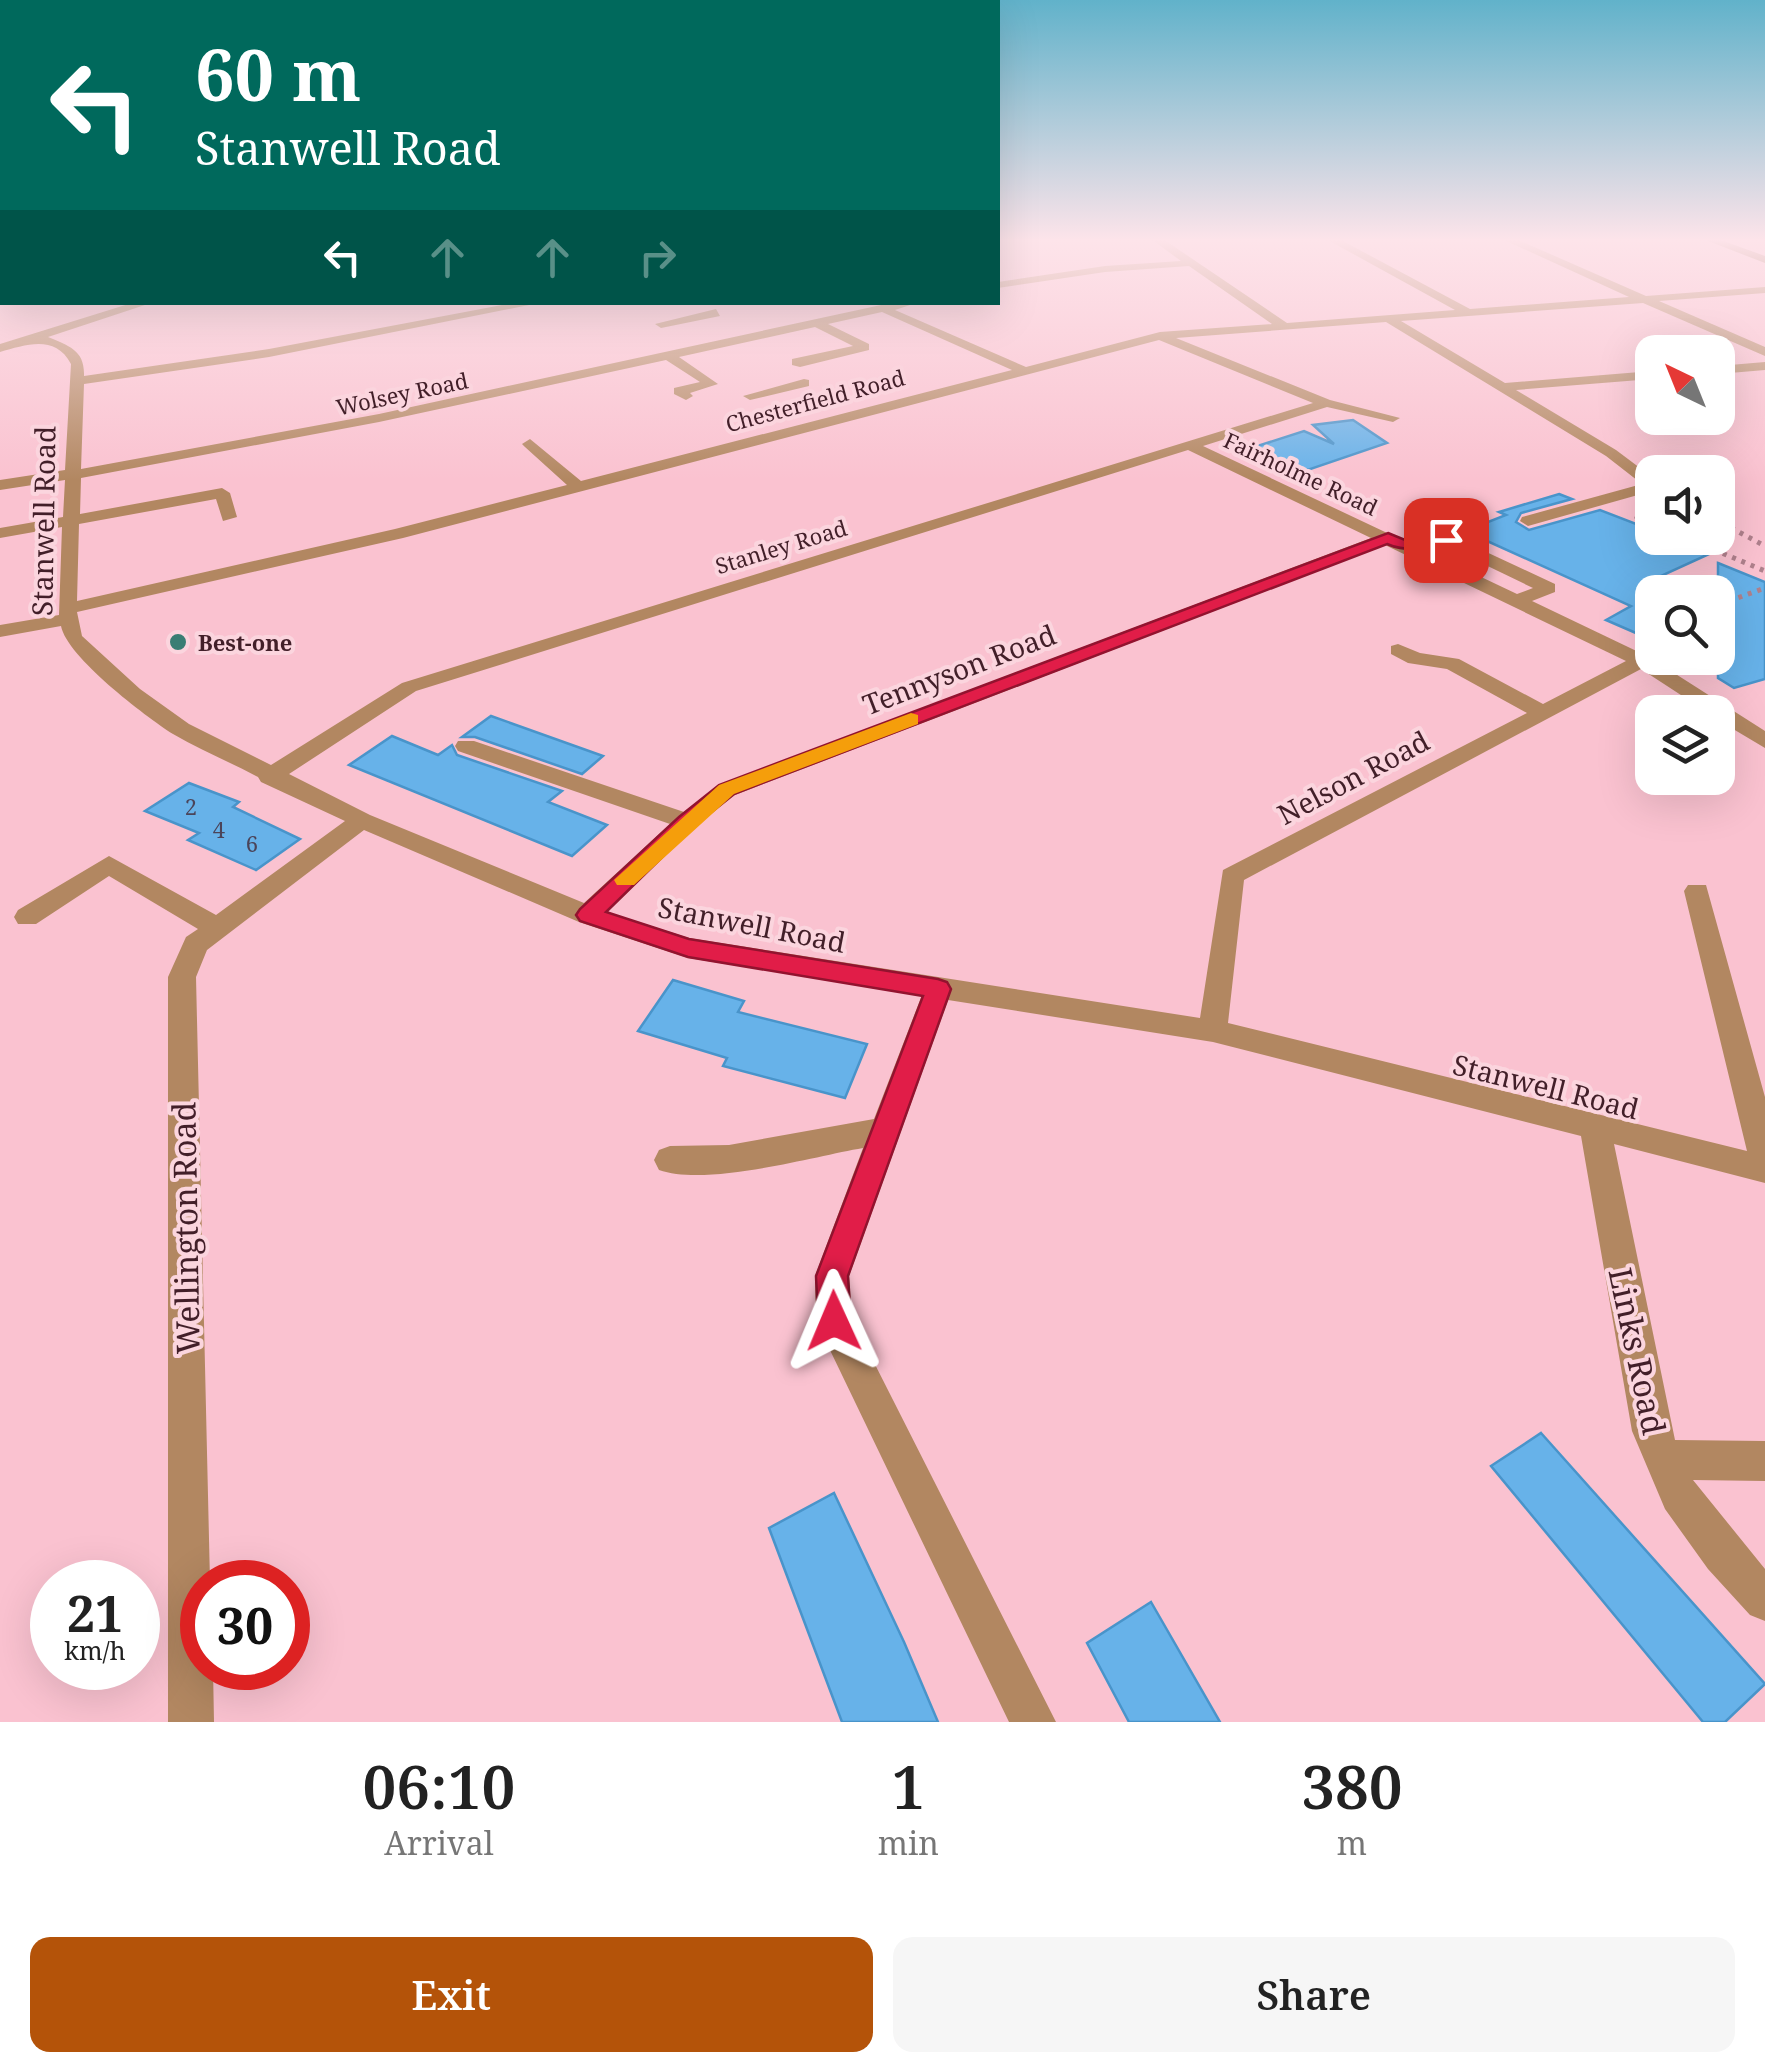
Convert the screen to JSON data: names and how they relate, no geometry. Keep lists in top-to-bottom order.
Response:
{
  "streets": {
    "street": [
      "Wolsey Road",
      "Chesterfield Road",
      "Fairholme Road",
      "Stanwell Road",
      "Stanley Road",
      "Tennyson Road",
      "Nelson Road",
      "Wellington Road",
      "Links Road"
    ]
  },
  "crossings": [
    ["Wolsey Road", "Stanwell Road"],
    ["Chesterfield Road", "Stanwell Road"],
    ["Chesterfield Road", "Stanley Road"],
    ["Fairholme Road", "Stanley Road"],
    ["Fairholme Road", "Tennyson Road"],
    ["Stanwell Road", "Stanley Road"],
    ["Stanwell Road", "Tennyson Road"],
    ["Stanwell Road", "Nelson Road"],
    ["Stanwell Road", "Wellington Road"],
    ["Stanwell Road", "Links Road"]
  ],
  "places": ["Best-one"],
  "house_numbers": ["2", "4", "6"],
  "north": "top left",
  "page": {
    "turn": ["60 m", "Stanwell Road"],
    "speed": "21 km/h",
    "limit": "30",
    "eta": [
      "06:10",
      "Arrival",
      "1",
      "min",
      "380",
      "m"
    ],
    "buttons": ["Exit", "Share"]
  }
}
